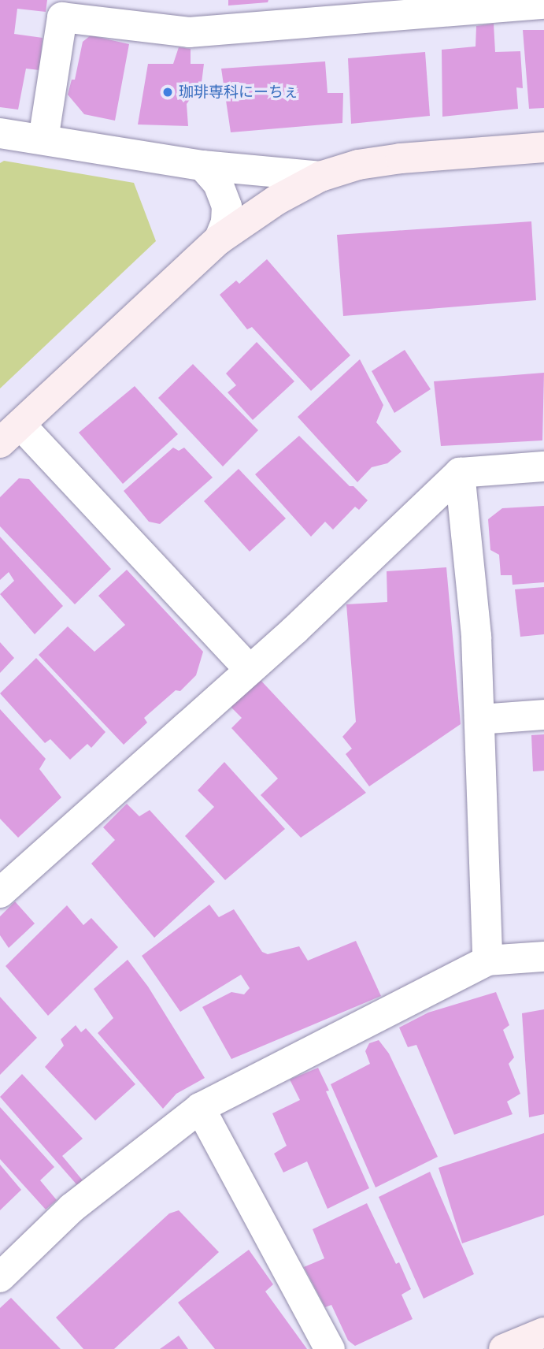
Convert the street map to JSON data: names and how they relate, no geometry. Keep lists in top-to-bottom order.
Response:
{
  "places": ["珈琲専科にーちぇ"]
}
